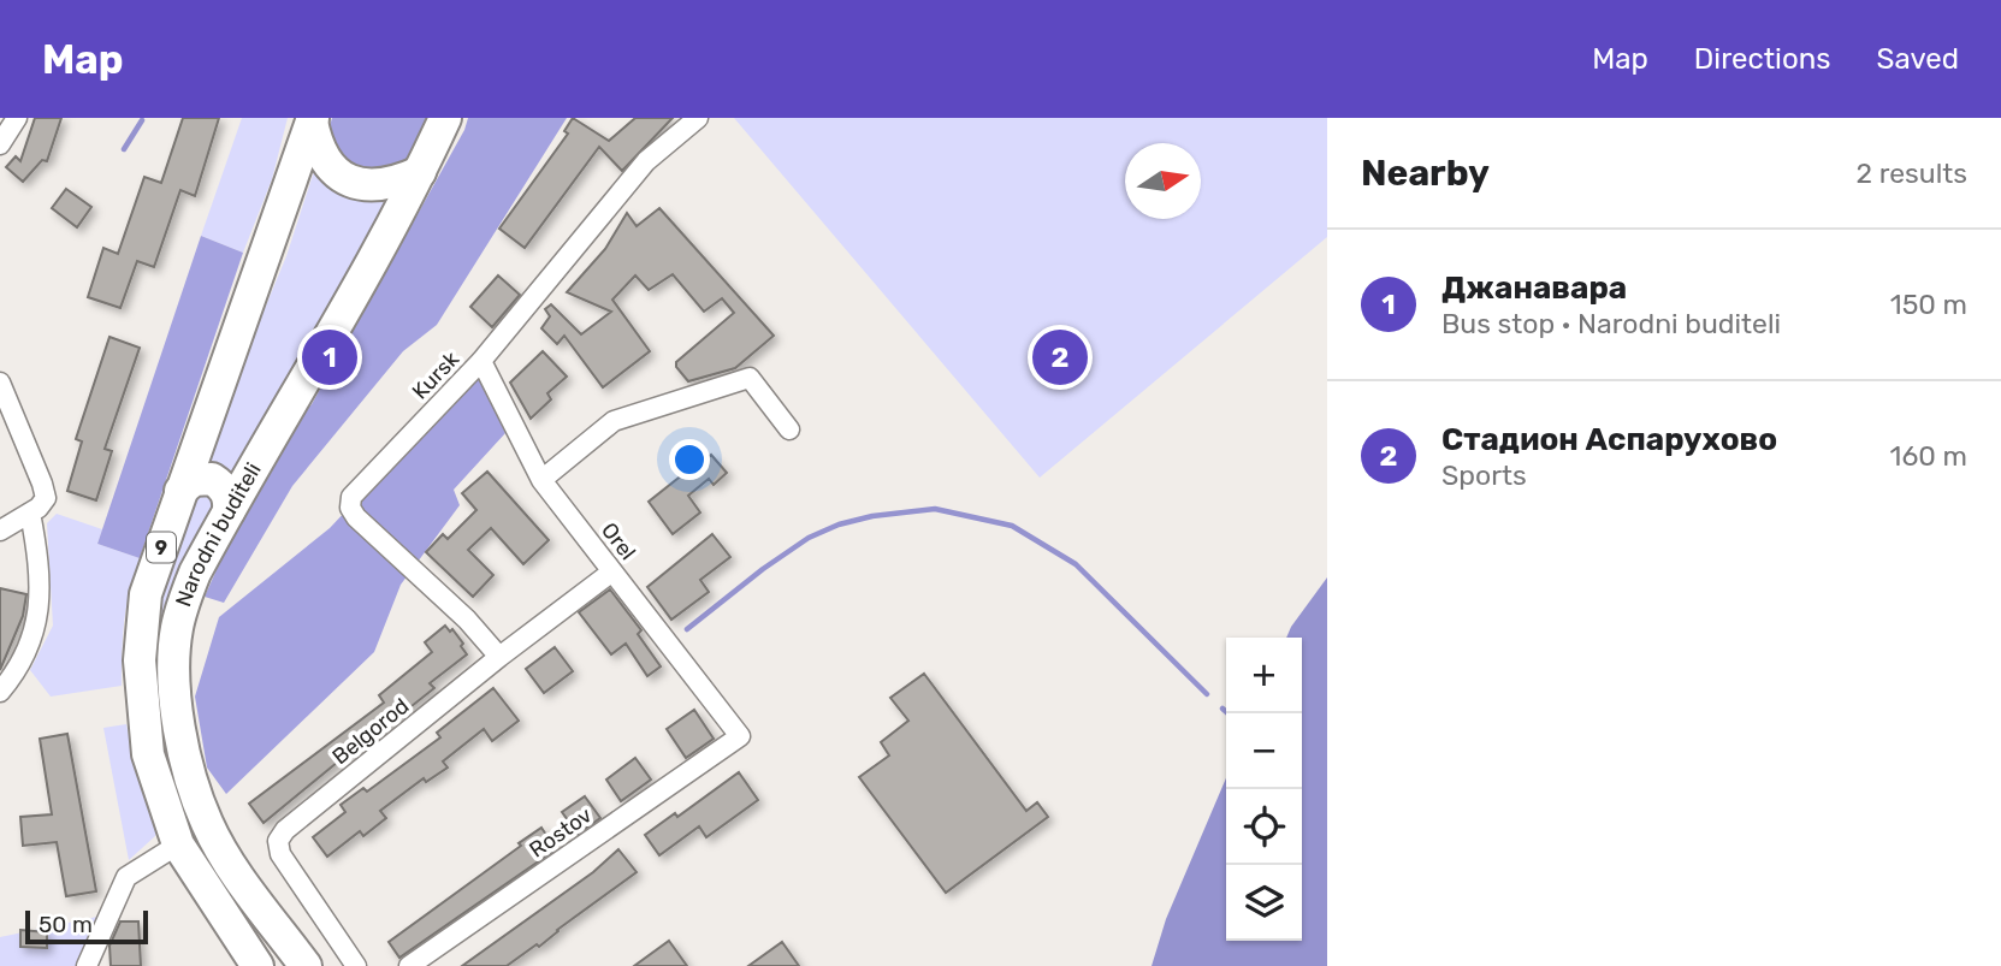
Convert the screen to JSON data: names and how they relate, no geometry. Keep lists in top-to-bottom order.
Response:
{
  "streets": {
    "main road": ["Narodni buditeli", "9"],
    "street": [
      "Kursk",
      "Orel",
      "Belgorod",
      "Rostov"
    ]
  },
  "crossings": [
    ["Kursk", "Orel"],
    ["Kursk", "Belgorod"],
    ["Orel", "Belgorod"],
    ["Orel", "Rostov"]
  ],
  "scale_bar": "50 m",
  "north": "right",
  "page": {
    "header": "Map",
    "nav": ["Map", "Directions", "Saved"],
    "heading": ["Nearby", "2 results"],
    "list": [
      {
        "mark": "1",
        "name": "Джанавара",
        "note": "Bus stop · Narodni buditeli",
        "value": "150 m"
      },
      {
        "mark": "2",
        "name": "Стадион Аспарухово",
        "note": "Sports",
        "value": "160 m"
      }
    ],
    "pins": ["1", "2"],
    "map_buttons": ["+", "−"],
    "scale": "50 m"
  }
}
